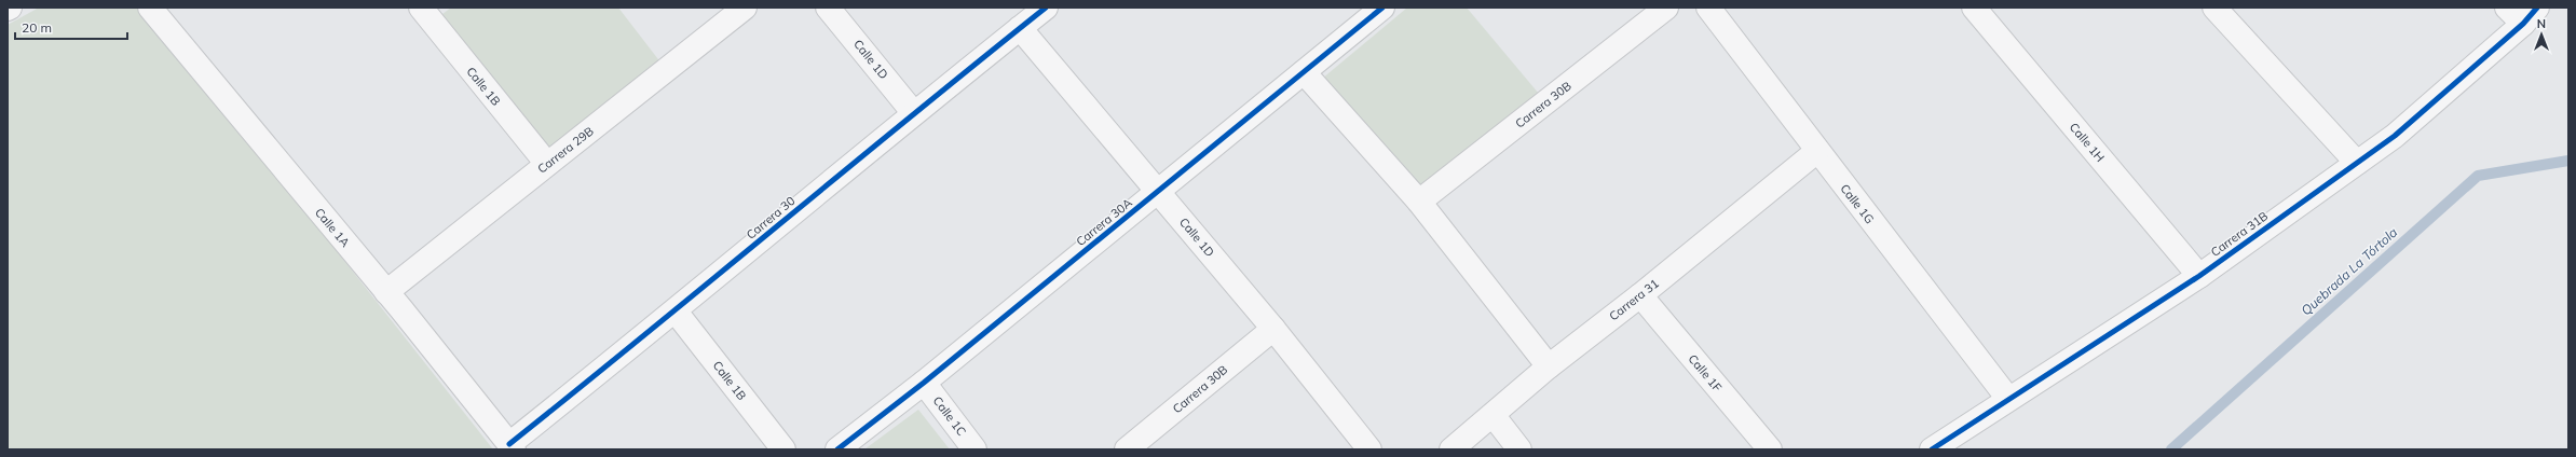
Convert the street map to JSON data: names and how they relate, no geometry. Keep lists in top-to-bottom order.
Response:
{
  "streets": {
    "street": [
      "Calle 1D",
      "Calle 1B",
      "Carrera 30B",
      "Calle 1H",
      "Carrera 29B",
      "Calle 1G",
      "Carrera 30",
      "Carrera 30A",
      "Calle 1A",
      "Carrera 31B",
      "Carrera 31",
      "Calle 1F",
      "Calle 1C"
    ]
  },
  "crossings": [
    ["Calle 1D", "Carrera 30B"],
    ["Calle 1D", "Carrera 30"],
    ["Calle 1D", "Carrera 30A"],
    ["Calle 1B", "Carrera 29B"],
    ["Calle 1B", "Carrera 30"],
    ["Calle 1H", "Carrera 31B"],
    ["Carrera 29B", "Calle 1A"],
    ["Calle 1G", "Carrera 31B"],
    ["Calle 1G", "Carrera 31"],
    ["Carrera 30", "Calle 1A"],
    ["Carrera 30A", "Calle 1C"],
    ["Carrera 31", "Calle 1F"]
  ],
  "water": ["Quebrada La Tórtola"],
  "scale_bar": "20 m",
  "north": "top"
}
